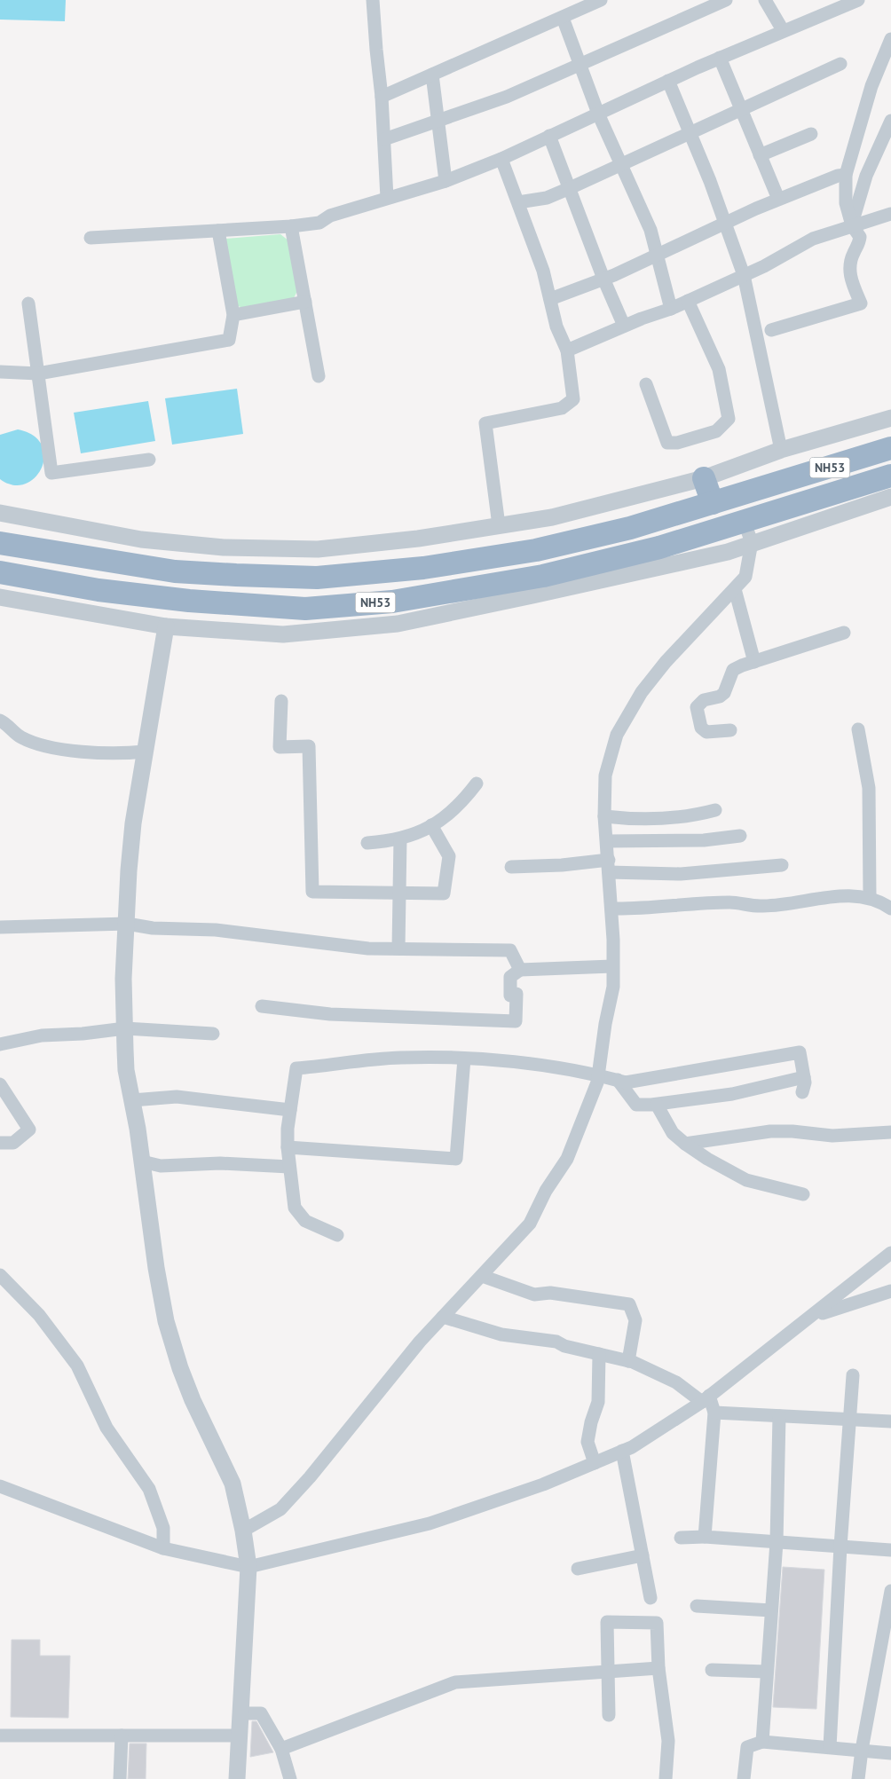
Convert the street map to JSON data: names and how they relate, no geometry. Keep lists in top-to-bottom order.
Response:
{
  "streets": {
    "highway": ["NH53"]
  }
}
